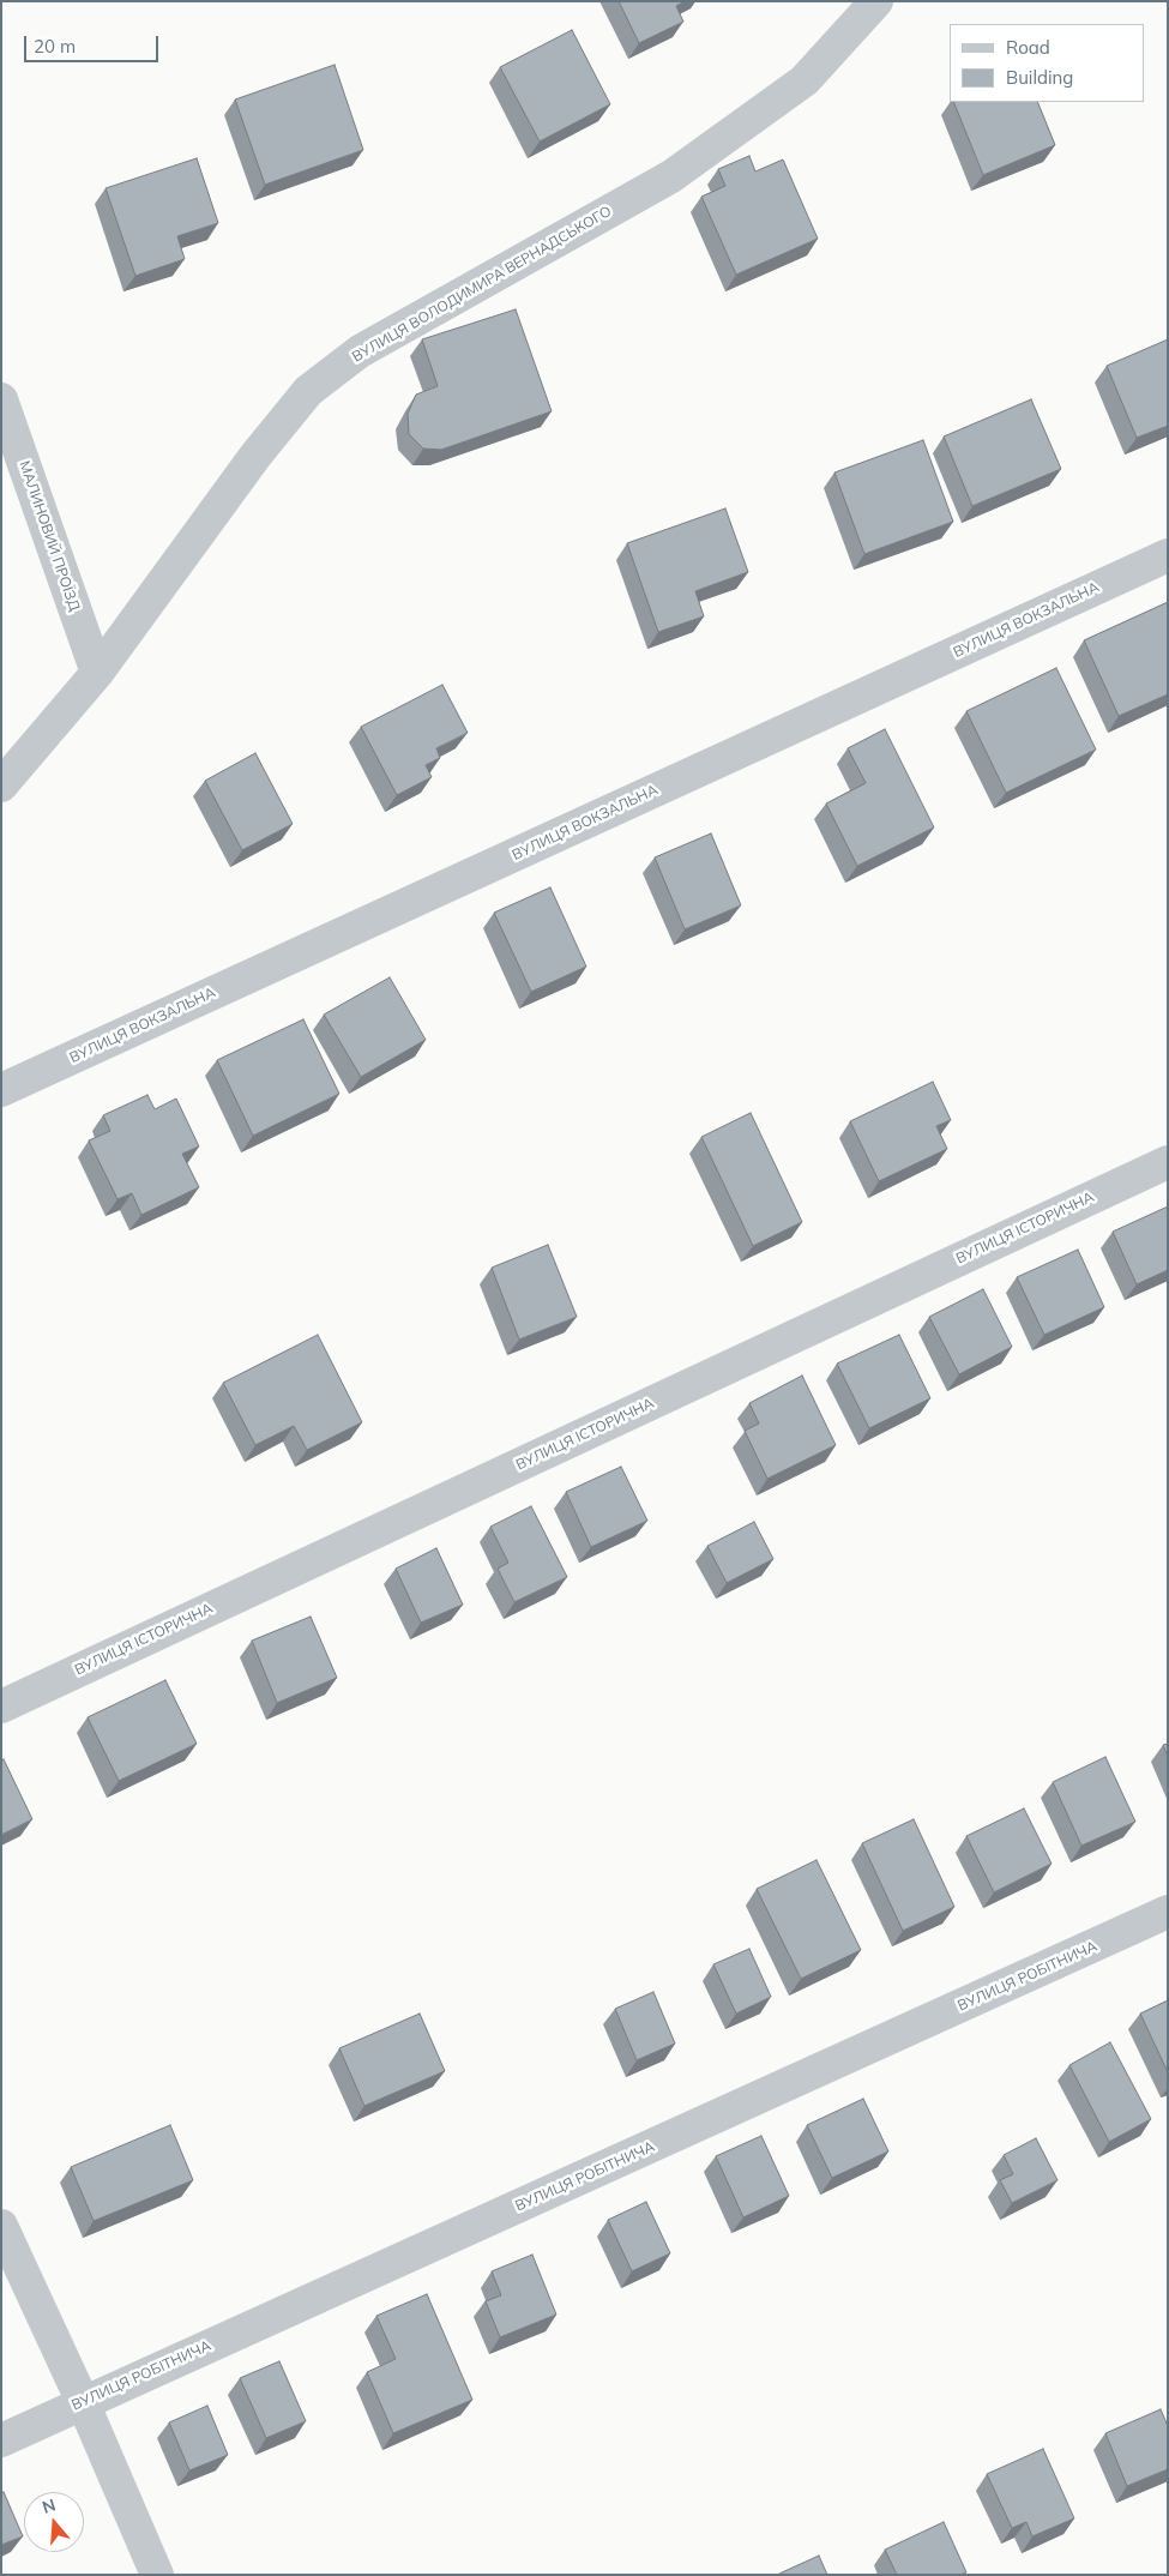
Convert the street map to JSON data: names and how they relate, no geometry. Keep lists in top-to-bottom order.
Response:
{
  "streets": {
    "street": [
      "ВУЛИЦЯ ВОЛОДИМИРА ВЕРНАДСЬКОГО",
      "МАЛИНОВИЙ ПРОЇЗД",
      "ВУЛИЦЯ ВОКЗАЛЬНА",
      "ВУЛИЦЯ ІСТОРИЧНА",
      "ВУЛИЦЯ РОБІТНИЧА"
    ]
  },
  "crossings": [
    ["ВУЛИЦЯ ВОЛОДИМИРА ВЕРНАДСЬКОГО", "МАЛИНОВИЙ ПРОЇЗД"]
  ],
  "legend": ["Road", "Building"],
  "scale_bar": "20 m",
  "north": "top"
}
